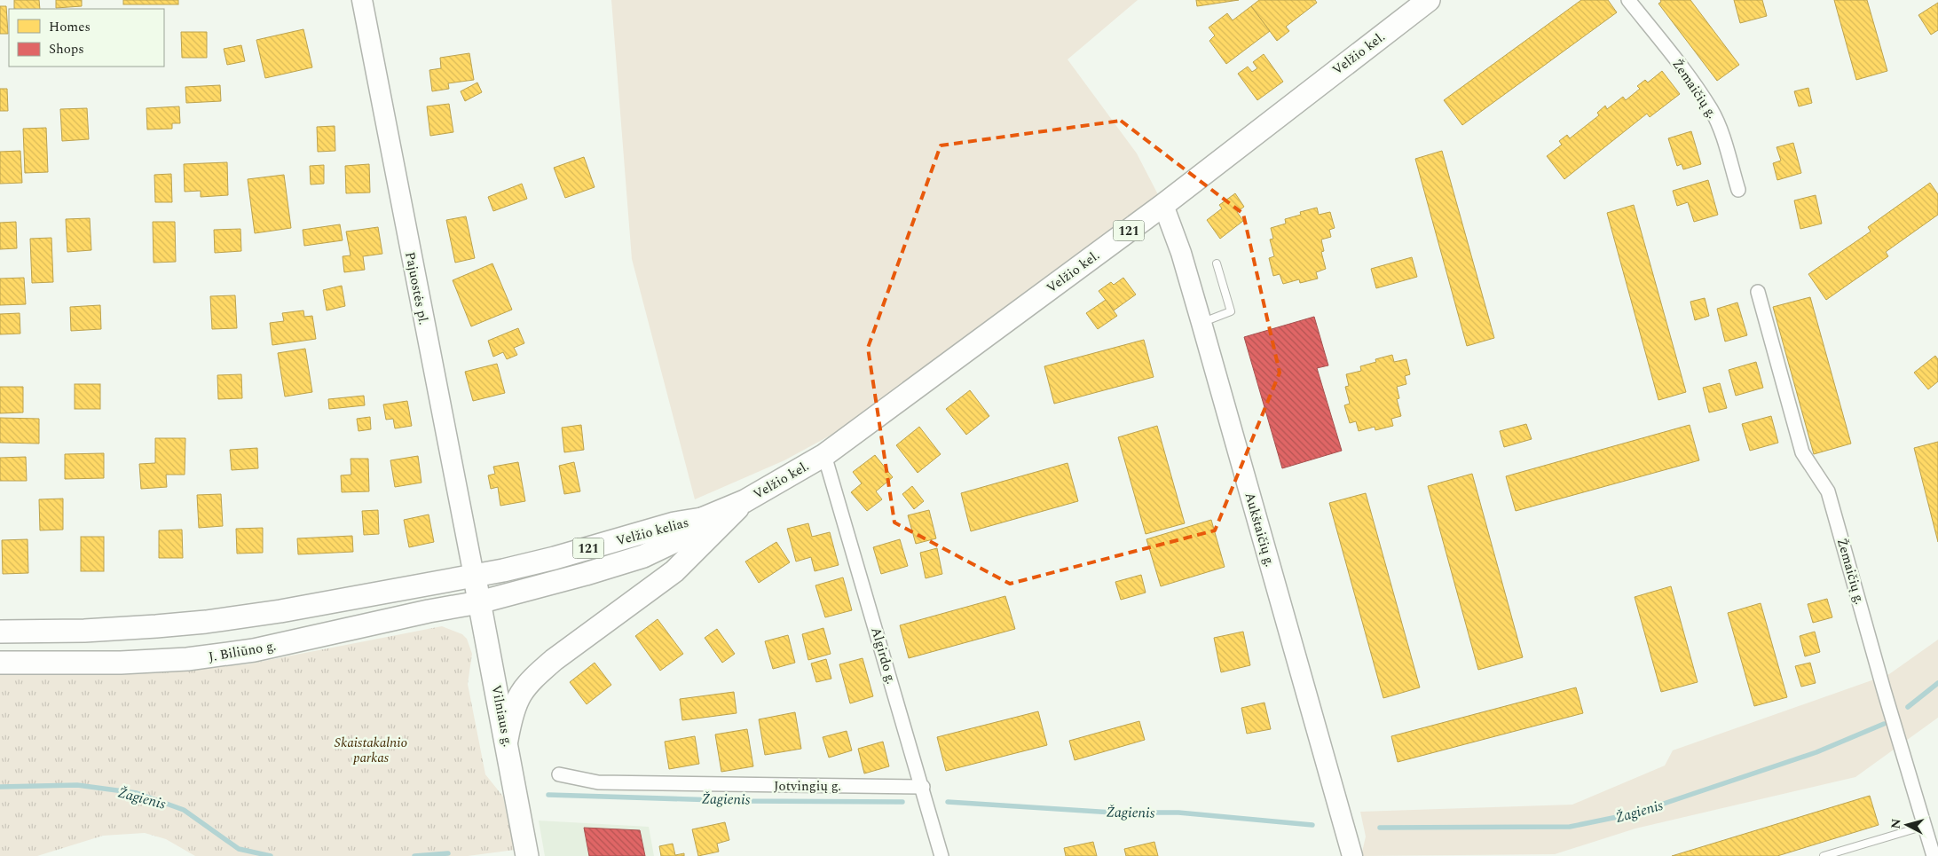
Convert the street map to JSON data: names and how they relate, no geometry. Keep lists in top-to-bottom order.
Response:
{
  "streets": {
    "main road": [
      "Velžio kel.",
      "121",
      "Pajuostės pl.",
      "Aukštaičių g.",
      "Velžio kelias",
      "J. Biliūno g.",
      "Vilniaus g."
    ],
    "street": ["Žemaičių g.", "Algirdo g.", "Jotvingių g."]
  },
  "crossings": [
    ["Velžio kel.", "Aukštaičių g."],
    ["Velžio kel.", "Velžio kelias"],
    ["Velžio kel.", "Algirdo g."],
    ["Pajuostės pl.", "Velžio kelias"],
    ["Pajuostės pl.", "Vilniaus g."],
    ["Velžio kelias", "J. Biliūno g."],
    ["Velžio kelias", "Vilniaus g."],
    ["J. Biliūno g.", "Vilniaus g."],
    ["Algirdo g.", "Jotvingių g."]
  ],
  "water": ["Žagienis"],
  "parks": ["Skaistakalnio parkas"],
  "legend": ["Homes", "Shops"],
  "north": "left"
}
